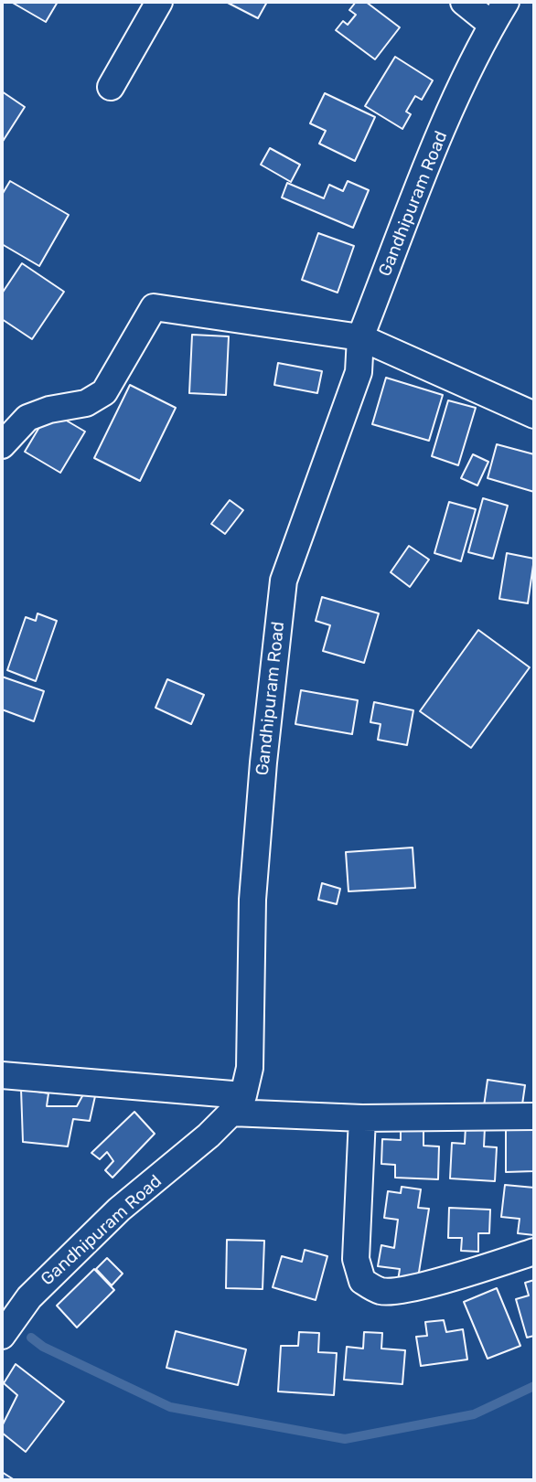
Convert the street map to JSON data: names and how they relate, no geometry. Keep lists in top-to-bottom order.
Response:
{
  "streets": {
    "street": ["Gandhipuram Road"]
  }
}
